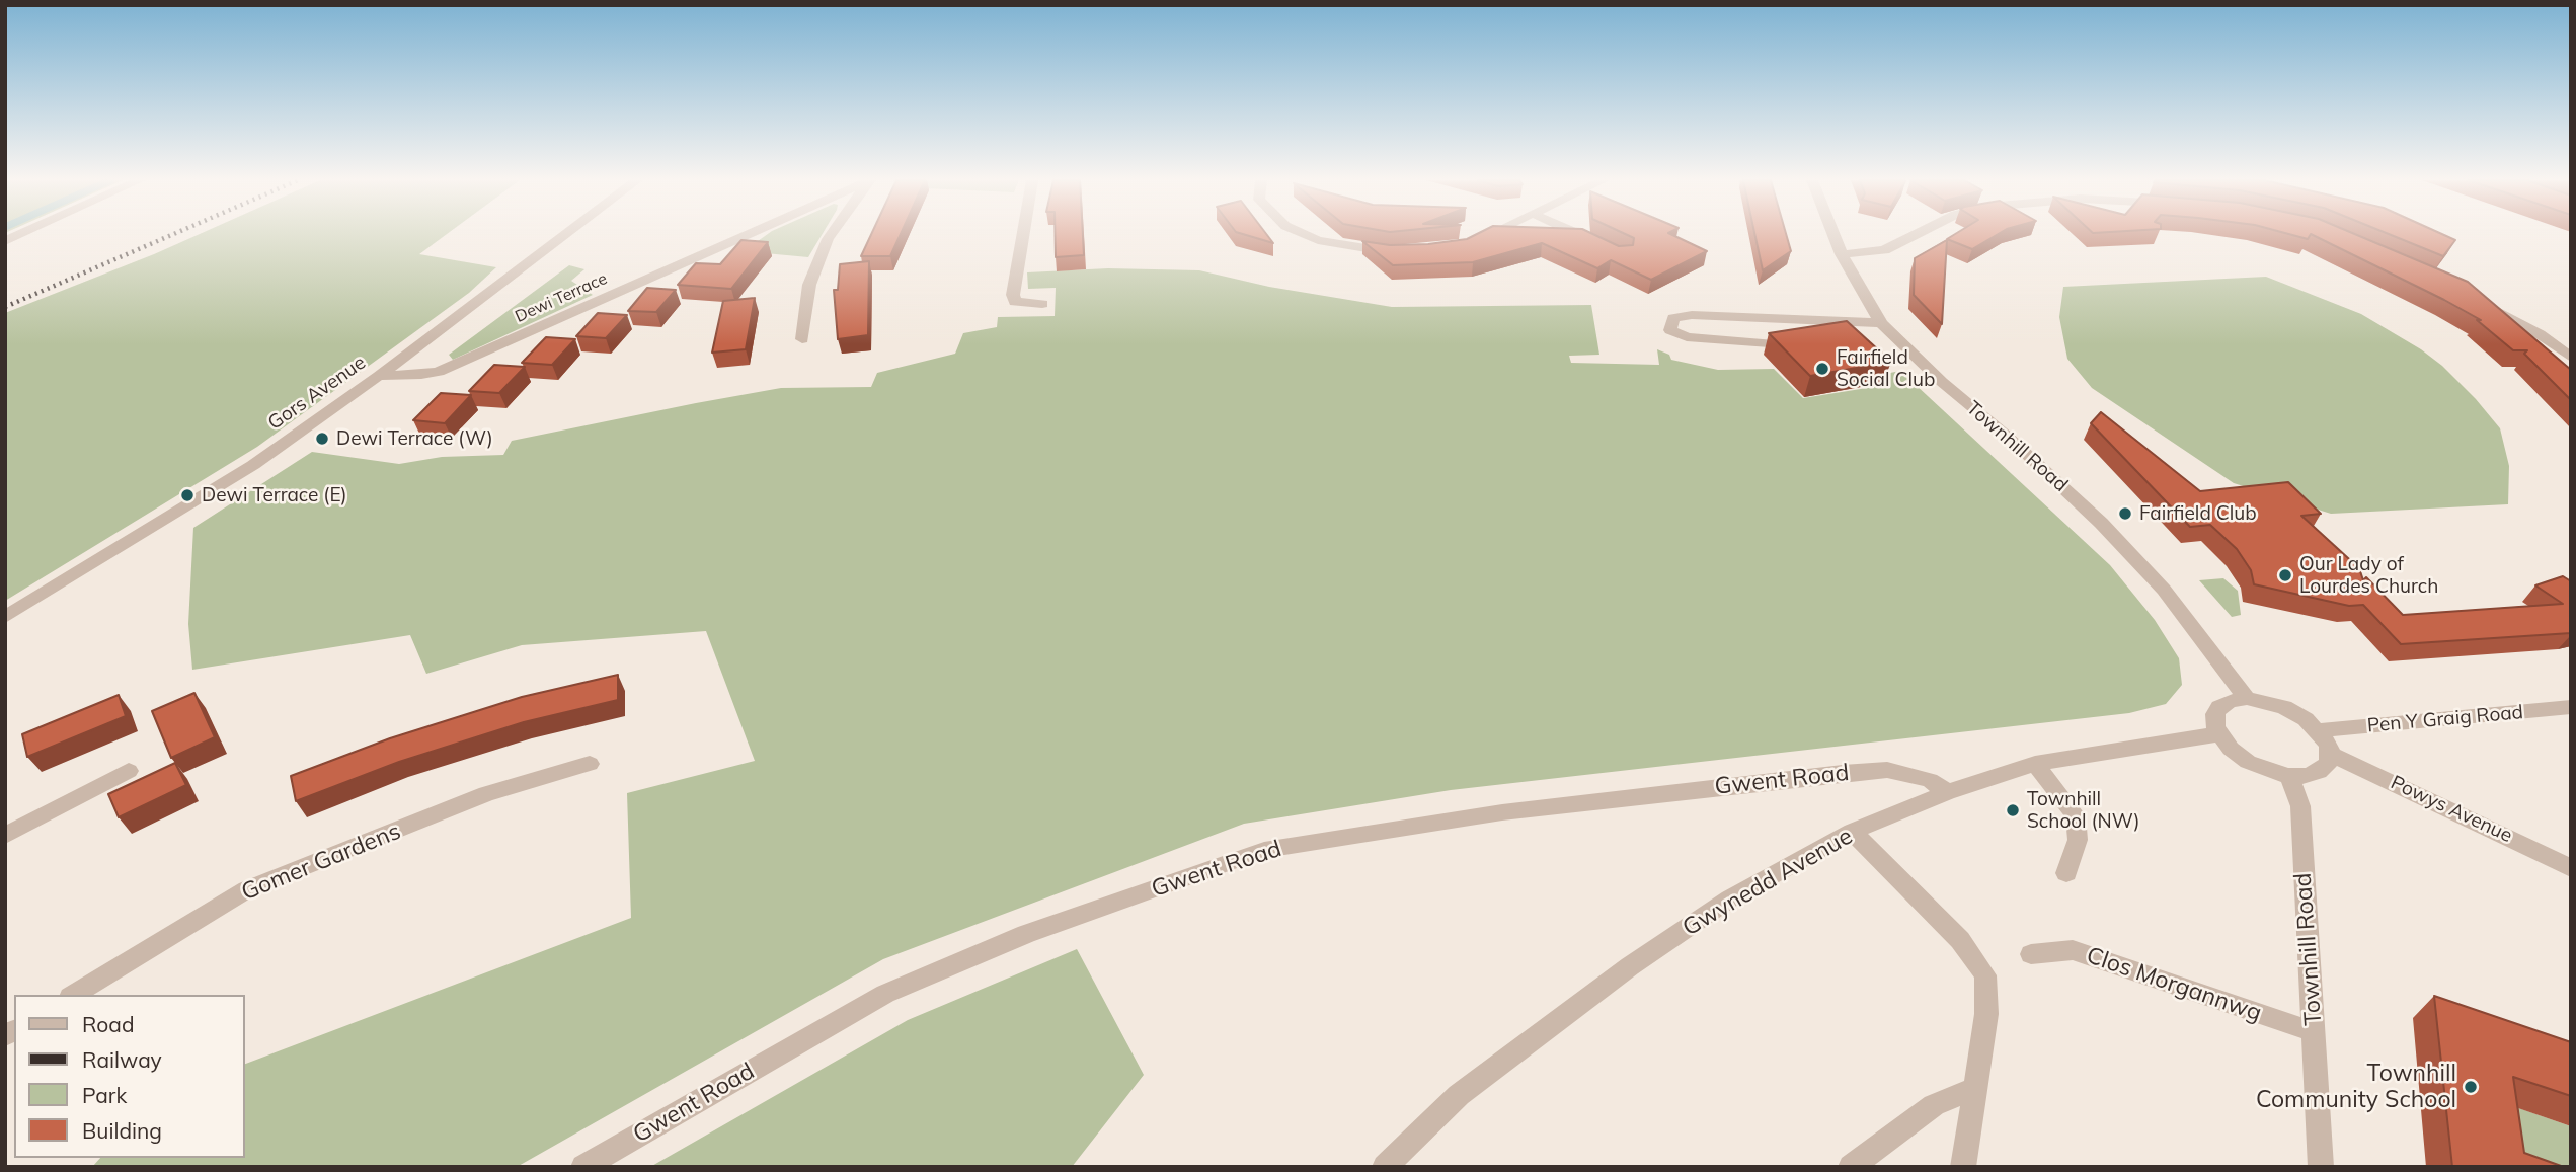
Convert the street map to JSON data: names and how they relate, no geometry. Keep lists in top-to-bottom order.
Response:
{
  "streets": {
    "street": [
      "Dewi Terrace",
      "Gors Avenue",
      "Townhill Road",
      "Pen Y Graig Road",
      "Gwent Road",
      "Powys Avenue",
      "Gomer Gardens",
      "Gwynedd Avenue",
      "Clos Morgannwg"
    ]
  },
  "crossings": [
    ["Dewi Terrace", "Gors Avenue"],
    ["Townhill Road", "Clos Morgannwg"],
    ["Gwent Road", "Gwynedd Avenue"]
  ],
  "places": [
    "Fairfield Social Club",
    "Dewi Terrace (W)",
    "Dewi Terrace (E)",
    "Fairfield Club",
    "Our Lady of Lourdes Church",
    "Townhill School (NW)",
    "Townhill Community School"
  ],
  "legend": [
    "Road",
    "Railway",
    "Park",
    "Building"
  ]
}
